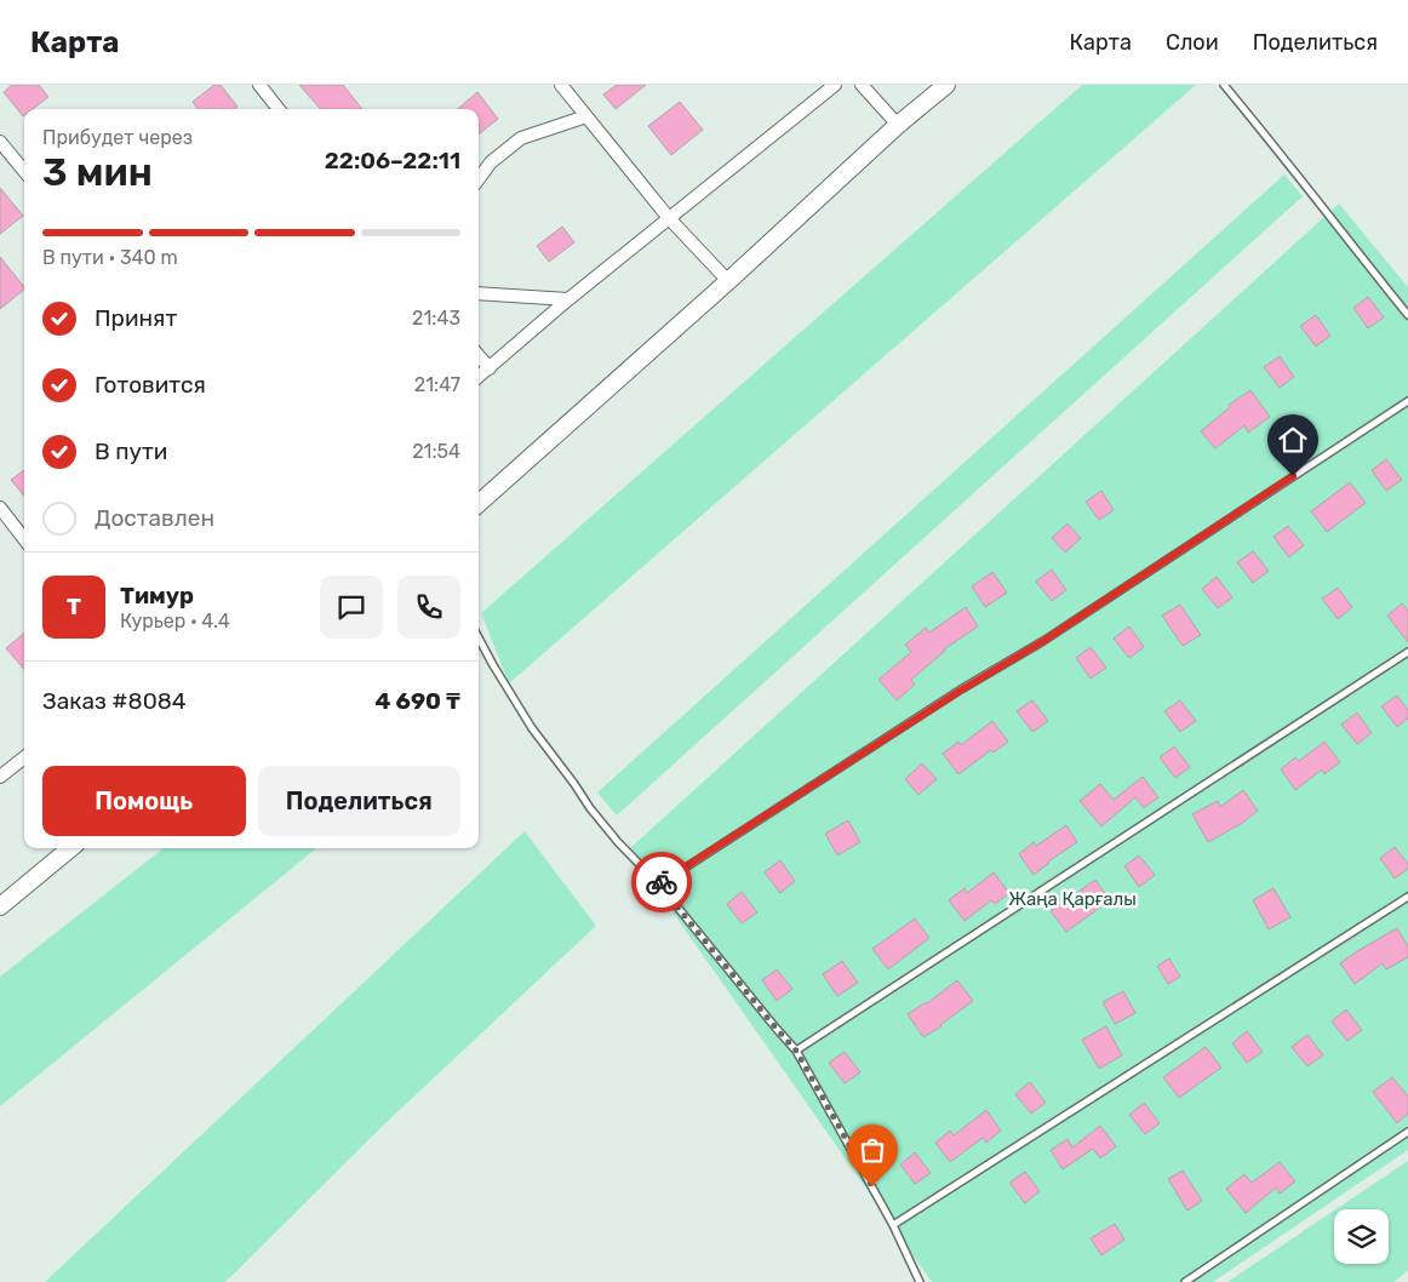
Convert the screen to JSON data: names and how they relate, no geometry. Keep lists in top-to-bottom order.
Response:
{
  "parks": ["Жаңа Қарғалы"],
  "page": {
    "header": "Карта",
    "nav": ["Карта", "Слои", "Поделиться"],
    "heading": ["3 мин", "Прибудет через", "22:06–22:11"],
    "panel": [
      "Тимур",
      "Курьер · 4.4",
      "Заказ #8084",
      "4 690 ₸"
    ],
    "bar": "В пути · 340 m",
    "list": [
      ["Принят", "21:43"],
      ["Готовится", "21:47"],
      ["В пути", "21:54"],
      "Доставлен"
    ],
    "round": "Т",
    "buttons": ["Помощь", "Поделиться"]
  }
}
